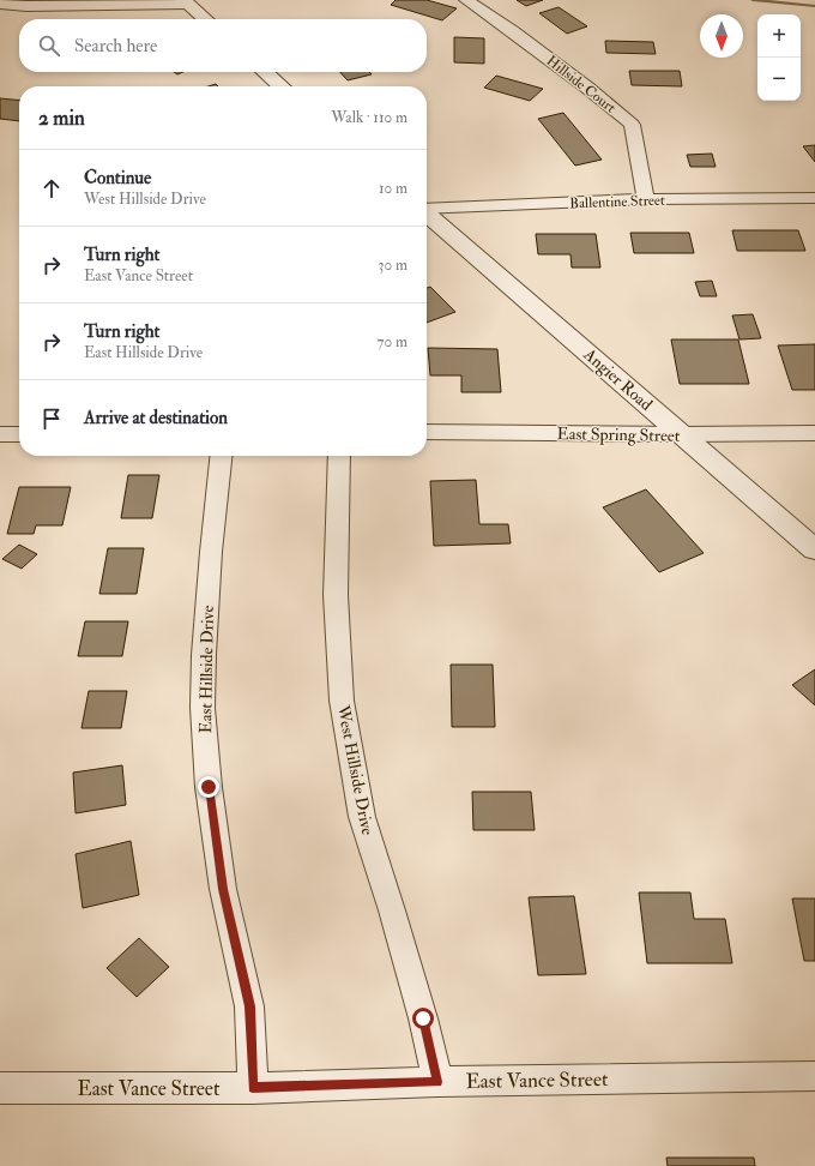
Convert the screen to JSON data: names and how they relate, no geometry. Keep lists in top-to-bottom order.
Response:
{
  "streets": {
    "street": [
      "Hillside Court",
      "Ballentine Street",
      "Angier Road",
      "East Spring Street",
      "East Hillside Drive",
      "West Hillside Drive",
      "East Vance Street"
    ]
  },
  "crossings": [
    ["Hillside Court", "Ballentine Street"],
    ["Angier Road", "East Spring Street"],
    ["East Hillside Drive", "East Vance Street"],
    ["West Hillside Drive", "East Vance Street"]
  ],
  "north": "bottom",
  "page": {
    "map_buttons": ["+", "−"],
    "search": "Search here",
    "heading": ["2 min", "Walk · 110 m"],
    "list": [
      ["Continue", "West Hillside Drive", "10 m"],
      ["Turn right", "East Vance Street", "30 m"],
      ["Turn right", "East Hillside Drive", "70 m"],
      "Arrive at destination"
    ]
  }
}
